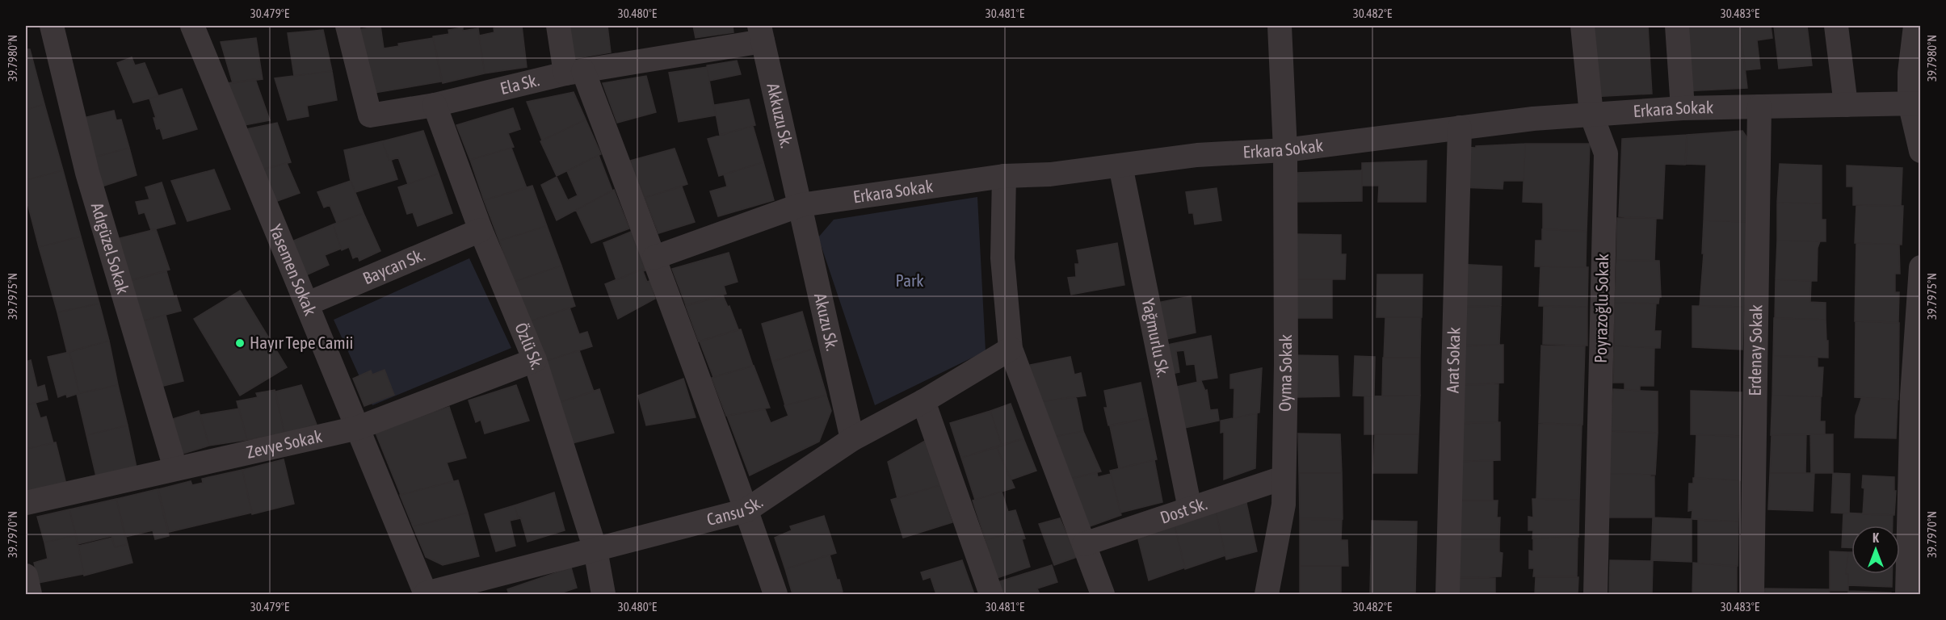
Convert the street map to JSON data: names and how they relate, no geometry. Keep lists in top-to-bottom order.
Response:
{
  "streets": {
    "street": [
      "Ela Sk.",
      "Erkara Sokak",
      "Akkuzu Sk.",
      "Adıgüzel Sokak",
      "Baycan Sk.",
      "Yasemen Sokak",
      "Poyrazoğlu Sokak",
      "Akuzu Sk.",
      "Yağmurlu Sk.",
      "Özlü Sk.",
      "Erdenay Sokak",
      "Arat Sokak",
      "Oyma Sokak",
      "Zevye Sokak",
      "Cansu Sk.",
      "Dost Sk."
    ]
  },
  "crossings": [
    ["Ela Sk.", "Akkuzu Sk."],
    ["Ela Sk.", "Özlü Sk."],
    ["Erkara Sokak", "Akkuzu Sk."],
    ["Erkara Sokak", "Poyrazoğlu Sokak"],
    ["Erkara Sokak", "Akuzu Sk."],
    ["Erkara Sokak", "Yağmurlu Sk."],
    ["Erkara Sokak", "Erdenay Sokak"],
    ["Erkara Sokak", "Arat Sokak"],
    ["Erkara Sokak", "Oyma Sokak"],
    ["Akkuzu Sk.", "Akuzu Sk."],
    ["Adıgüzel Sokak", "Zevye Sokak"],
    ["Baycan Sk.", "Yasemen Sokak"],
    ["Baycan Sk.", "Özlü Sk."],
    ["Yasemen Sokak", "Zevye Sokak"],
    ["Yasemen Sokak", "Cansu Sk."],
    ["Akuzu Sk.", "Cansu Sk."],
    ["Yağmurlu Sk.", "Dost Sk."],
    ["Özlü Sk.", "Zevye Sokak"],
    ["Özlü Sk.", "Cansu Sk."],
    ["Oyma Sokak", "Dost Sk."]
  ],
  "parks": ["Park"],
  "places": ["Hayır Tepe Camii"],
  "north": "top",
  "coordinates": [
    "30.479°E",
    "30.480°E",
    "30.481°E",
    "30.482°E",
    "30.483°E",
    "39.7980°N",
    "39.7975°N",
    "39.7970°N"
  ]
}
